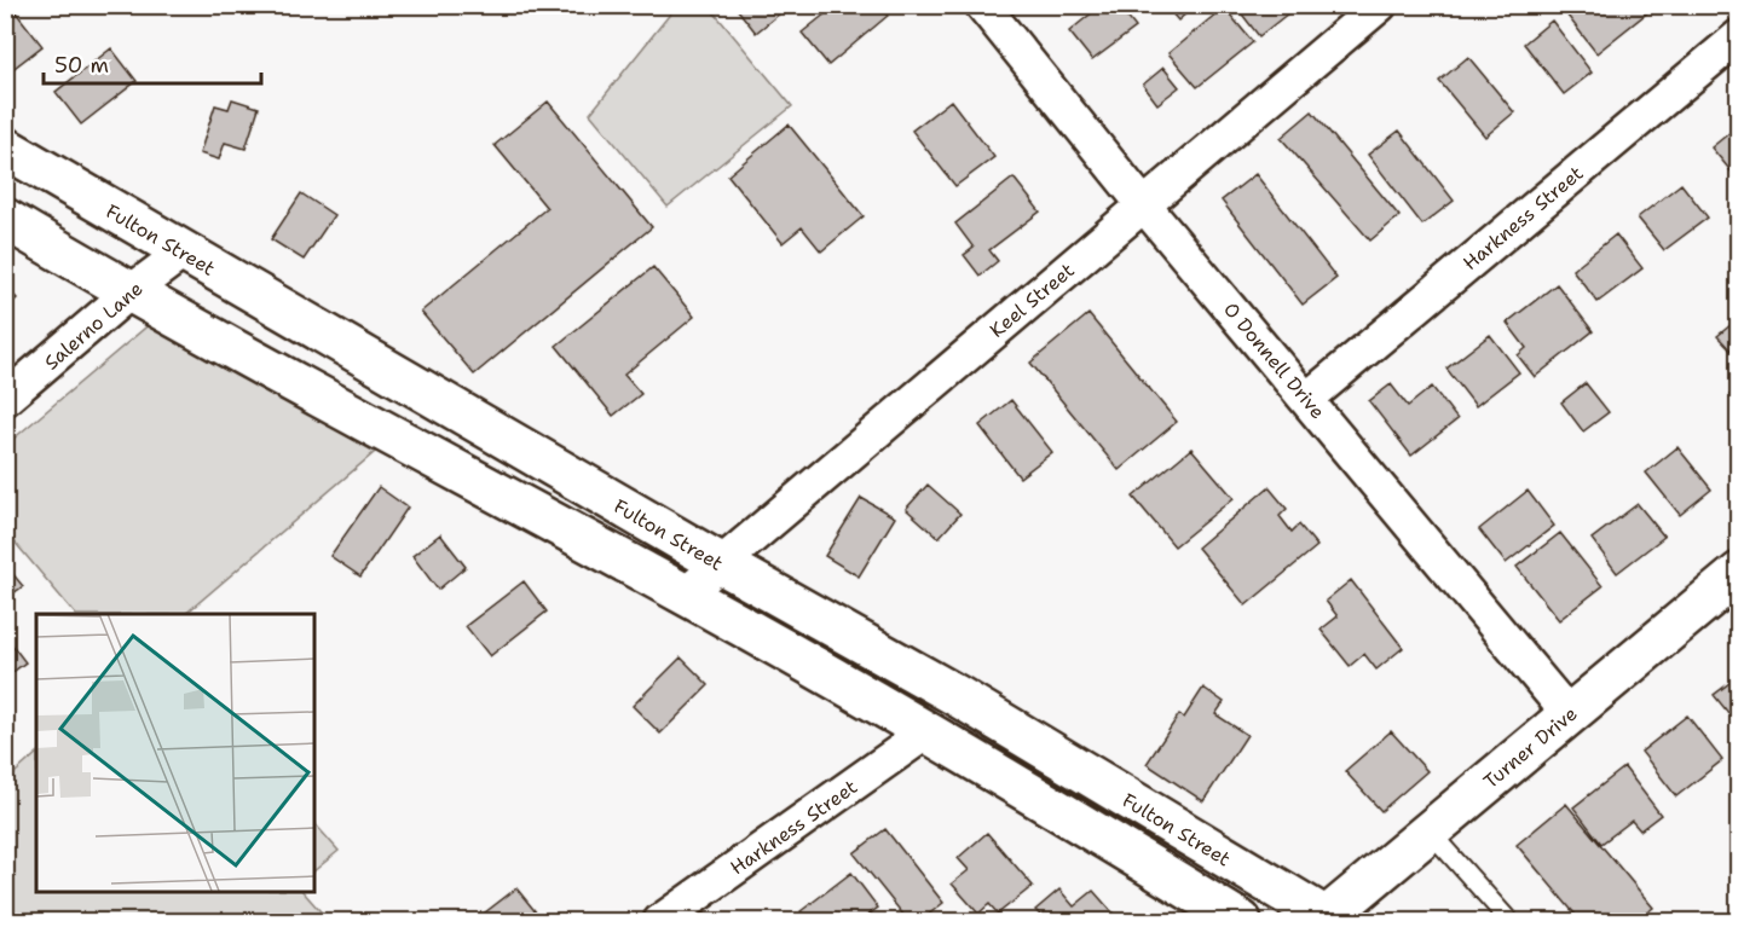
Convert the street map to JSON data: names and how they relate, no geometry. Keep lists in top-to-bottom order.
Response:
{
  "streets": {
    "street": [
      "Harkness Street",
      "Fulton Street",
      "Keel Street",
      "Salerno Lane",
      "O Donnell Drive",
      "Turner Drive"
    ]
  },
  "crossings": [
    ["Harkness Street", "O Donnell Drive"],
    ["Fulton Street", "Keel Street"],
    ["Fulton Street", "Salerno Lane"],
    ["Fulton Street", "Turner Drive"],
    ["Keel Street", "O Donnell Drive"],
    ["O Donnell Drive", "Turner Drive"]
  ],
  "scale_bar": "50 m"
}
